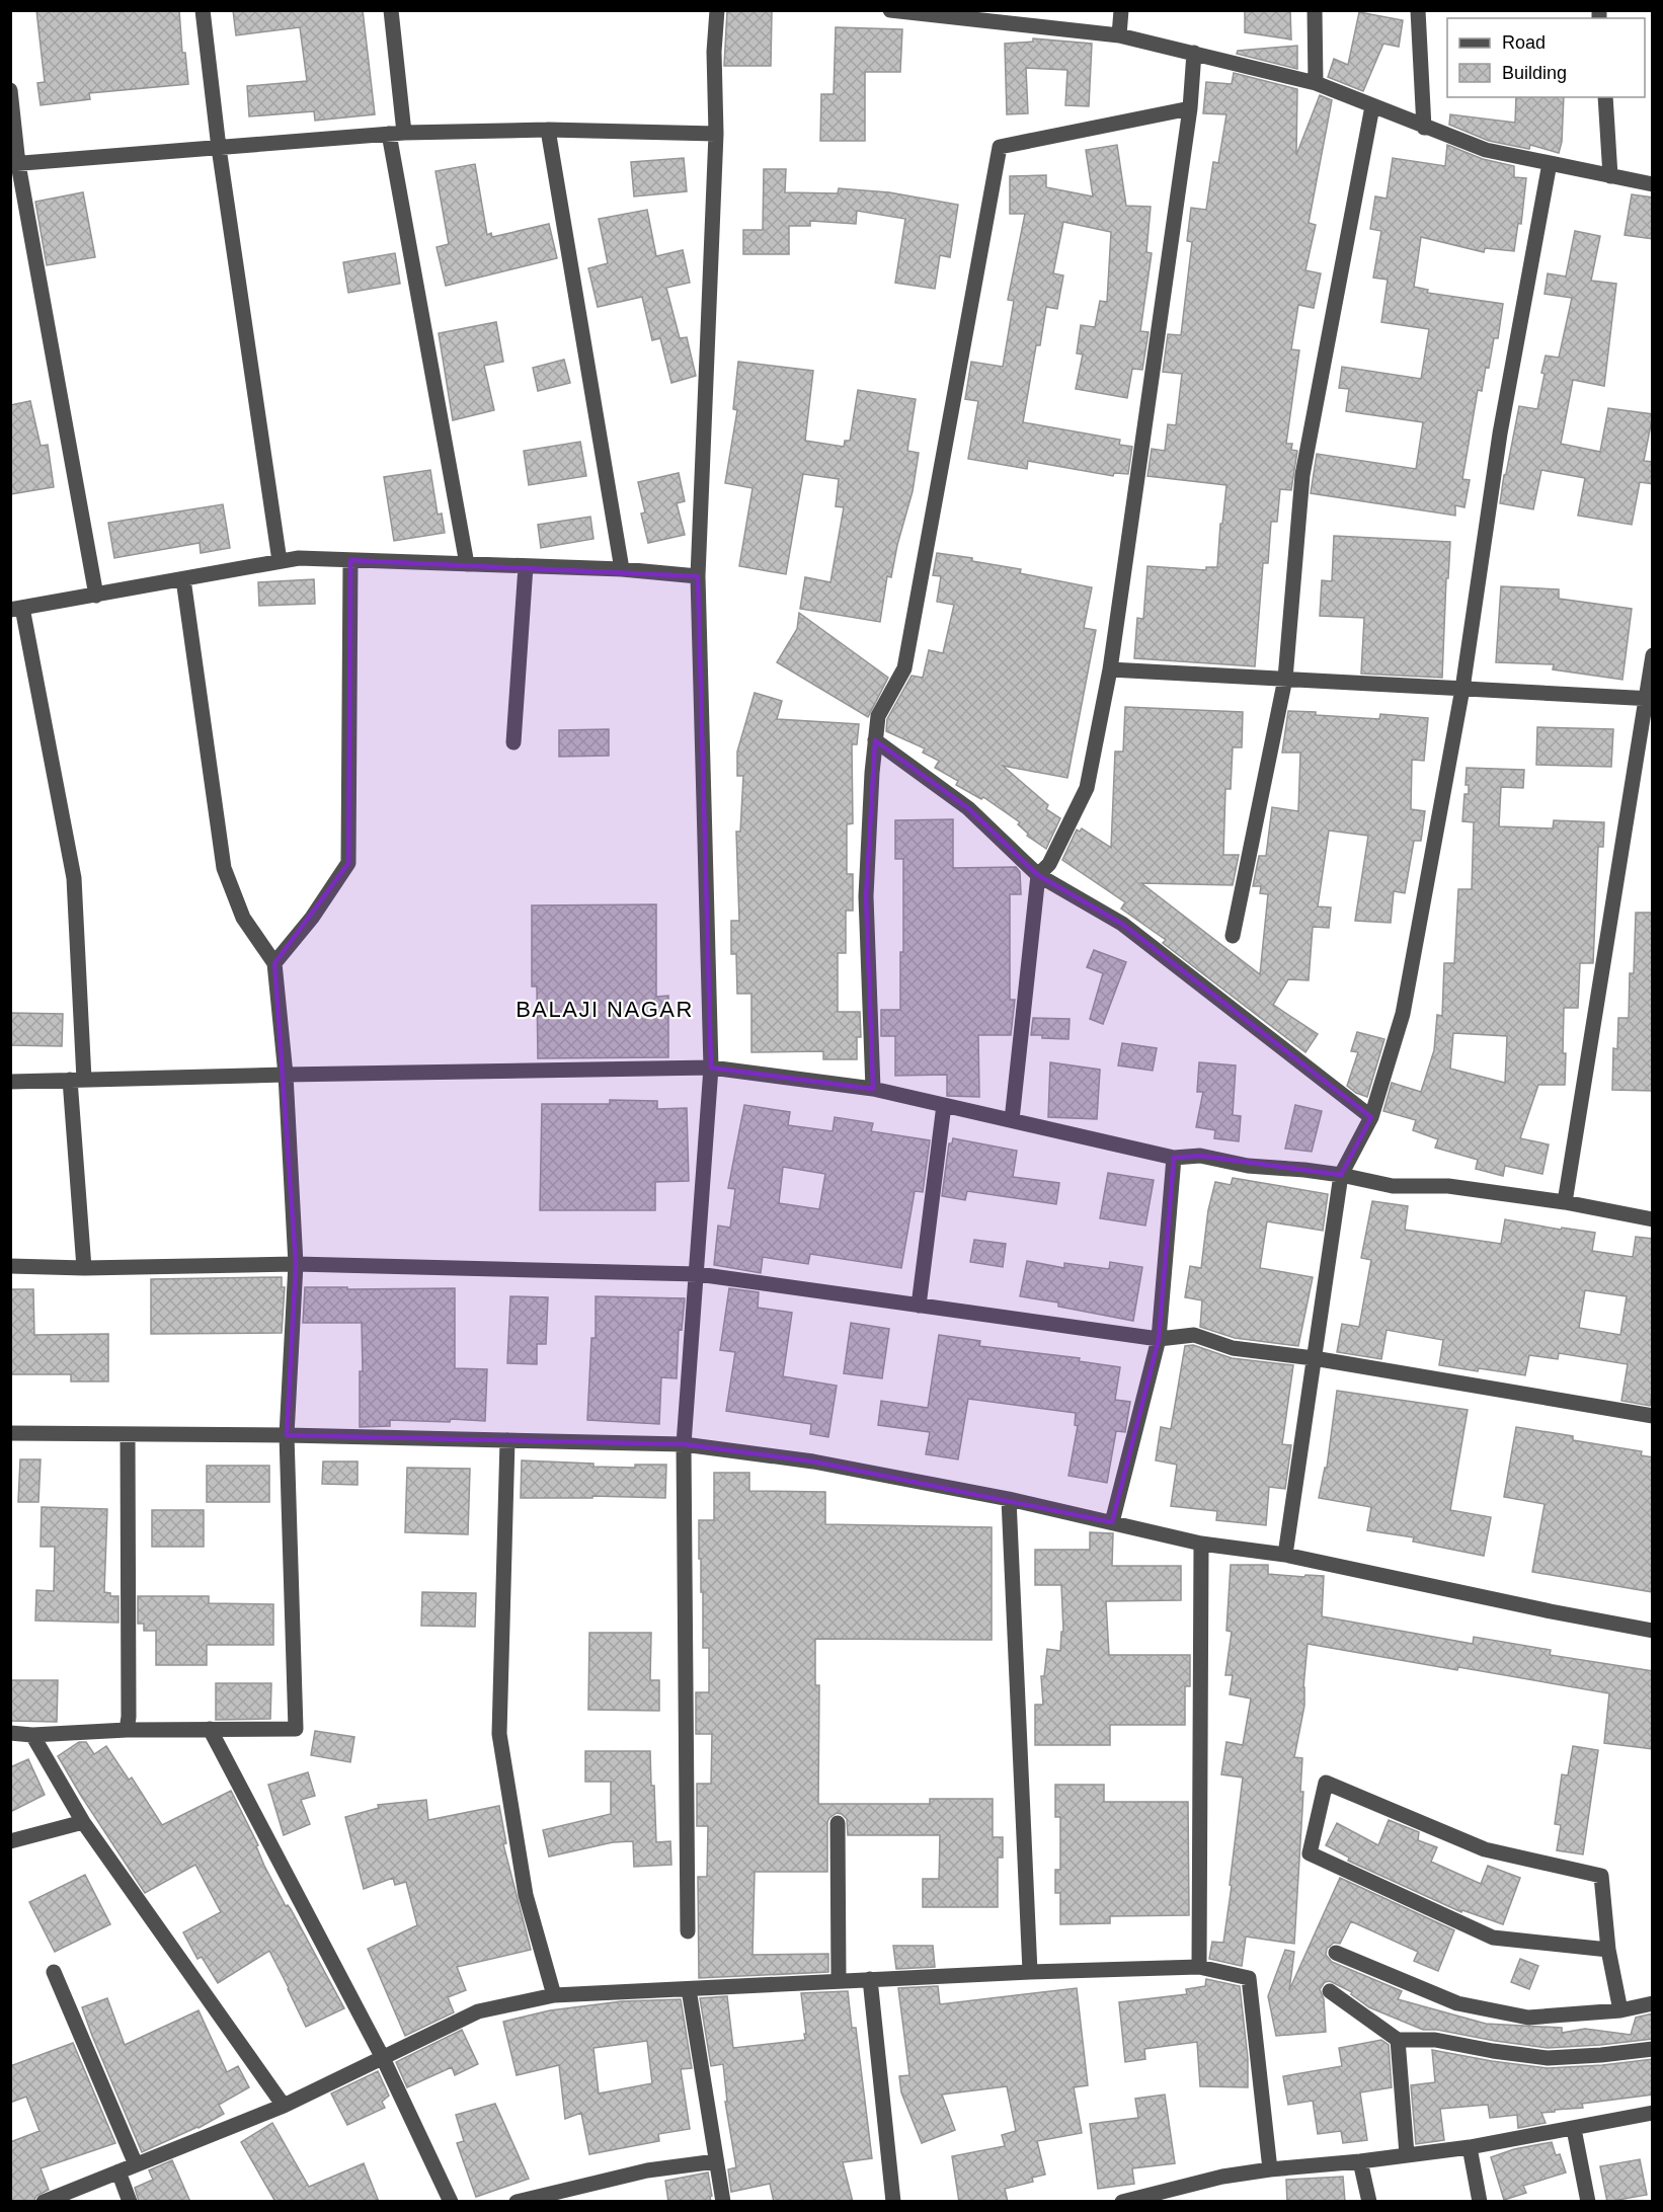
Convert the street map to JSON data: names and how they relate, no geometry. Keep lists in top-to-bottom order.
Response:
{
  "districts": ["BALAJI NAGAR"],
  "legend": ["Road", "Building"]
}
